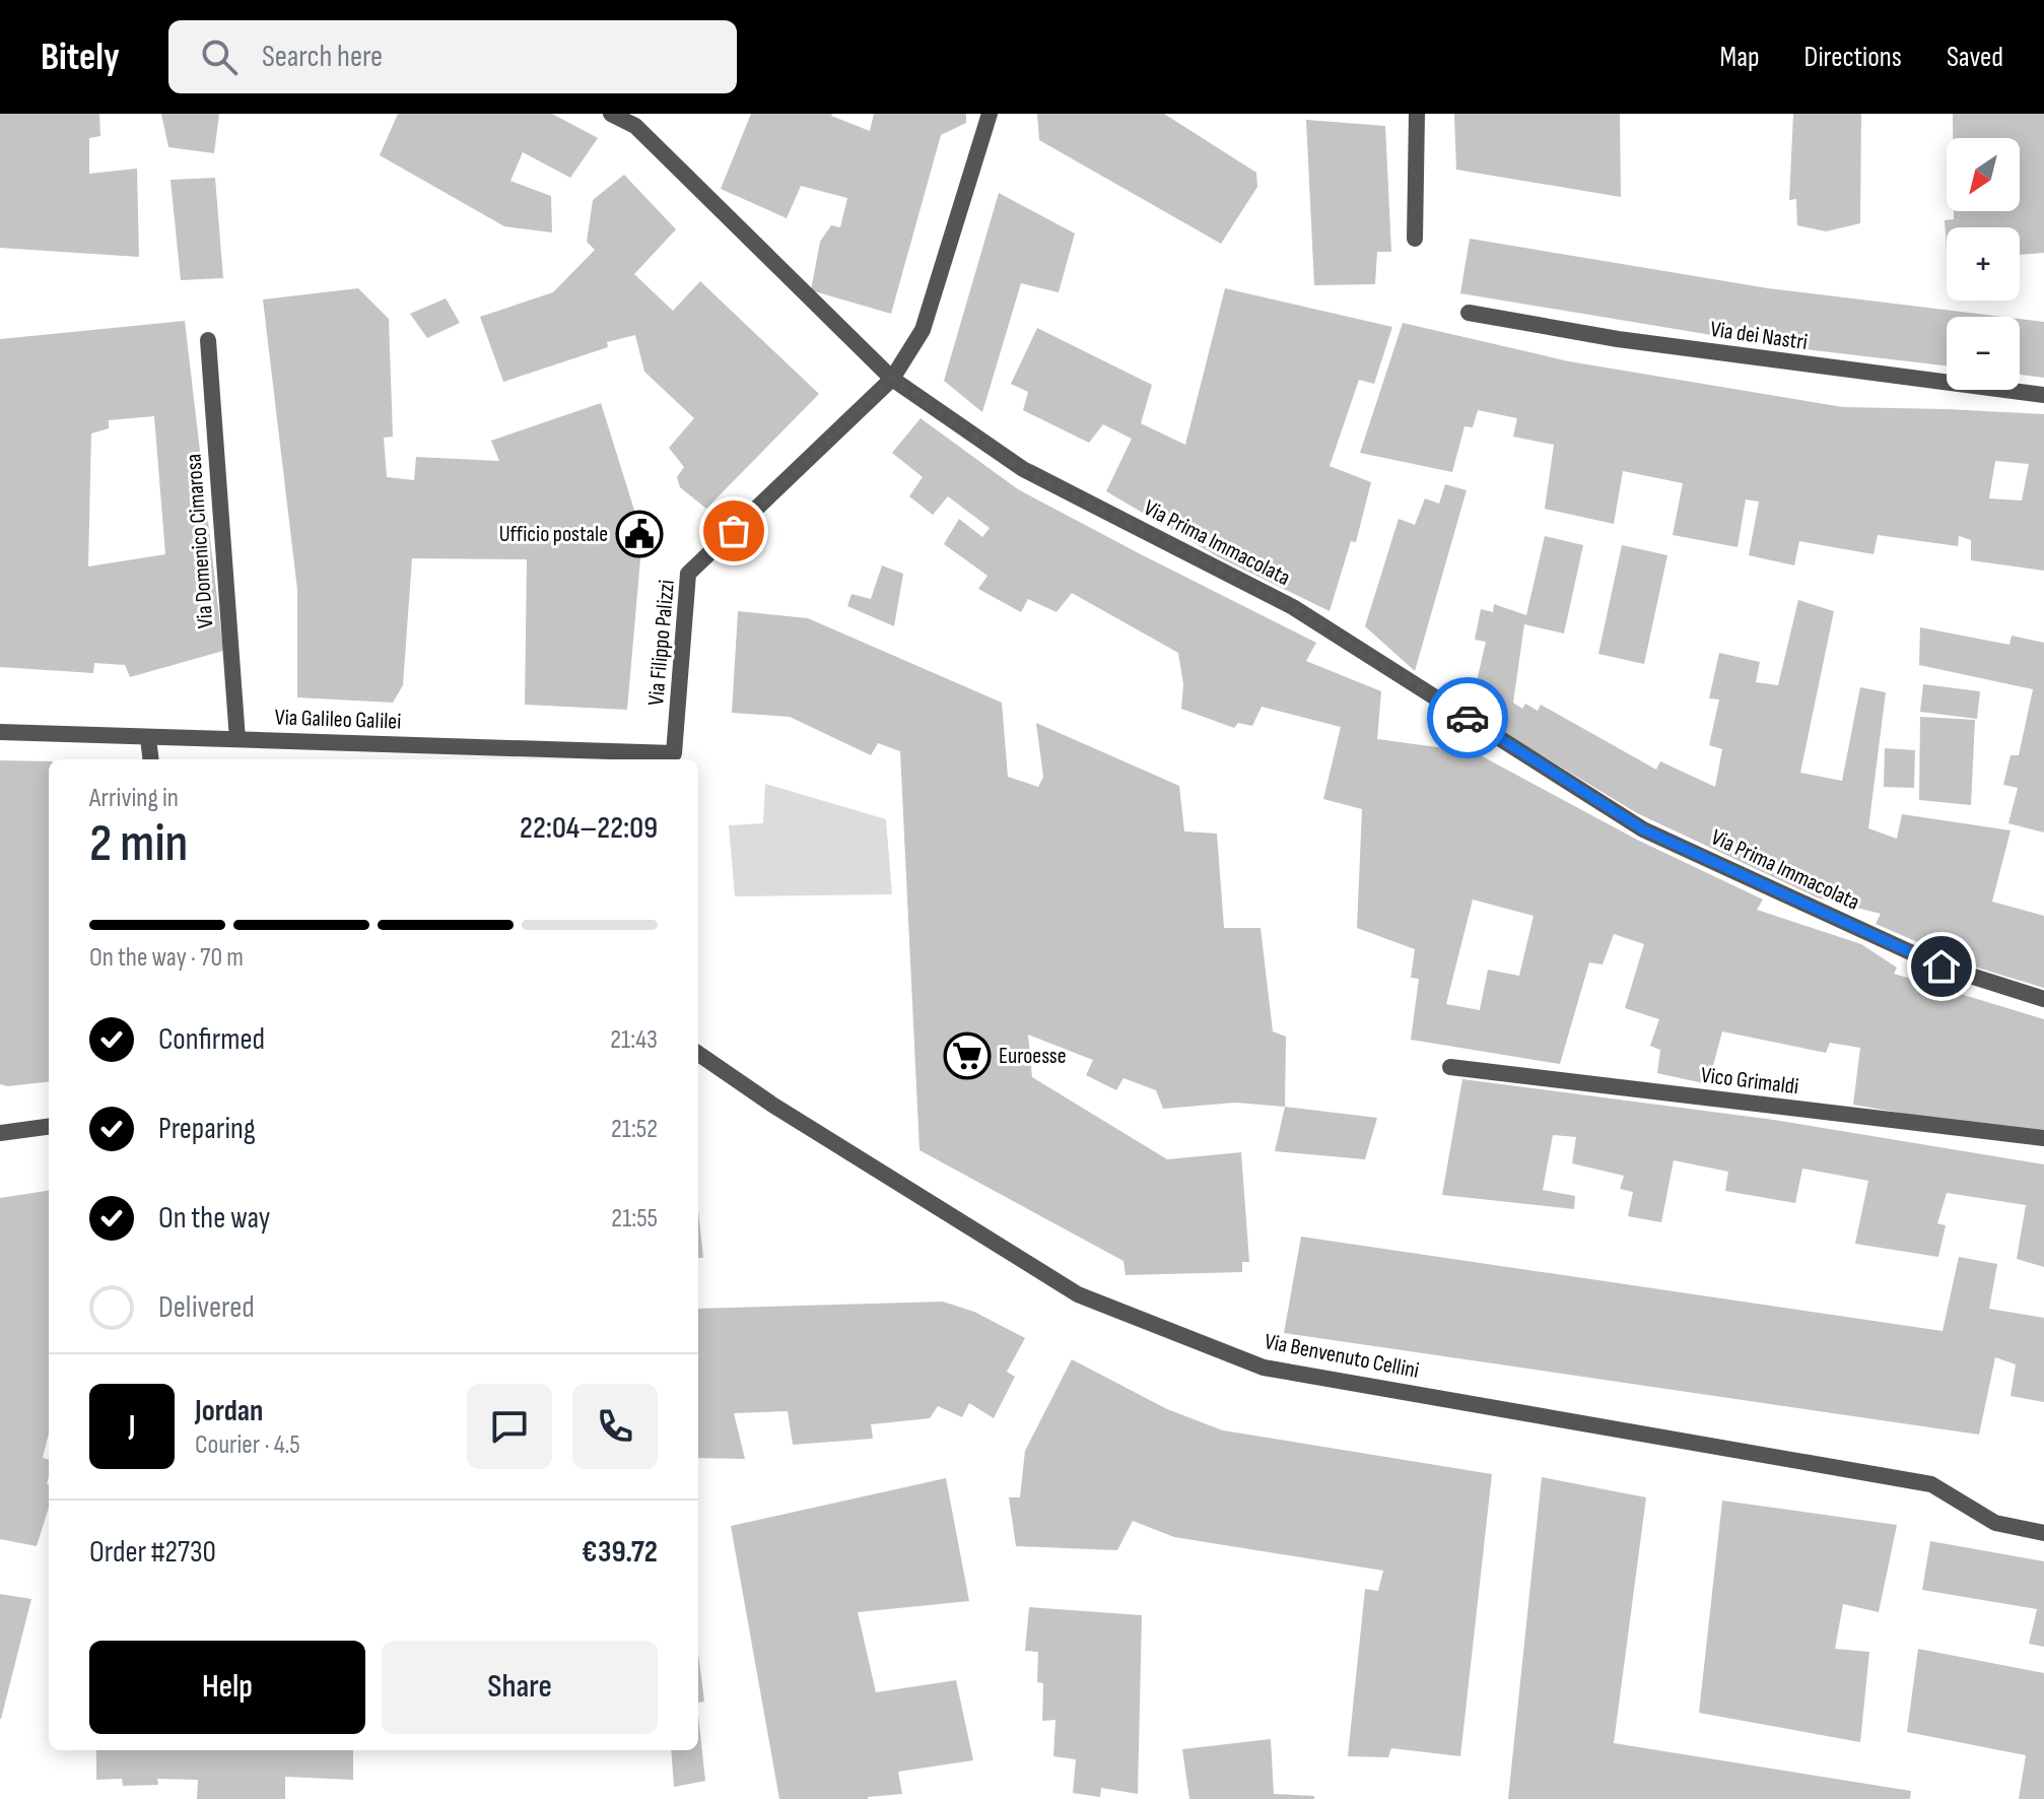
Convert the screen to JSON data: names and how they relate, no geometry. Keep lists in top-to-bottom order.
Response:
{
  "streets": {
    "street": [
      "Via dei Nastri",
      "Via Domenico Cimarosa",
      "Via Prima Immacolata",
      "Via Filippo Palizzi",
      "Via Galileo Galilei",
      "Vico Grimaldi",
      "Via Benvenuto Cellini"
    ]
  },
  "crossings": [
    ["Via Domenico Cimarosa", "Via Galileo Galilei"],
    ["Via Prima Immacolata", "Via Filippo Palizzi"],
    ["Via Filippo Palizzi", "Via Galileo Galilei"]
  ],
  "places": {
    "public building": ["Ufficio postale"],
    "supermarket": ["Euroesse"]
  },
  "north": "bottom left",
  "page": {
    "header": "Bitely",
    "search": "Search here",
    "nav": ["Map", "Directions", "Saved"],
    "map_buttons": ["+", "−"],
    "heading": ["2 min", "Arriving in", "22:04–22:09"],
    "panel": [
      "Jordan",
      "Courier · 4.5",
      "Order #2730",
      "€39.72"
    ],
    "bar": "On the way · 70 m",
    "list": [
      ["Confirmed", "21:43"],
      ["Preparing", "21:52"],
      ["On the way", "21:55"],
      "Delivered"
    ],
    "round": "J",
    "buttons": ["Help", "Share"]
  }
}
